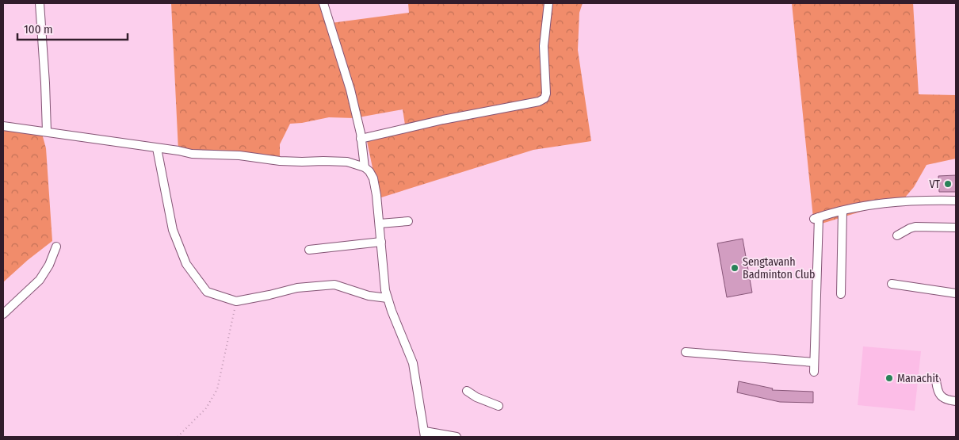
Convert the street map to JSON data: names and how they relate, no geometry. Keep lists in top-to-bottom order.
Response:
{
  "places": ["VT", "Sengtavanh Badminton Club", "Manachit"],
  "scale_bar": "100 m"
}
